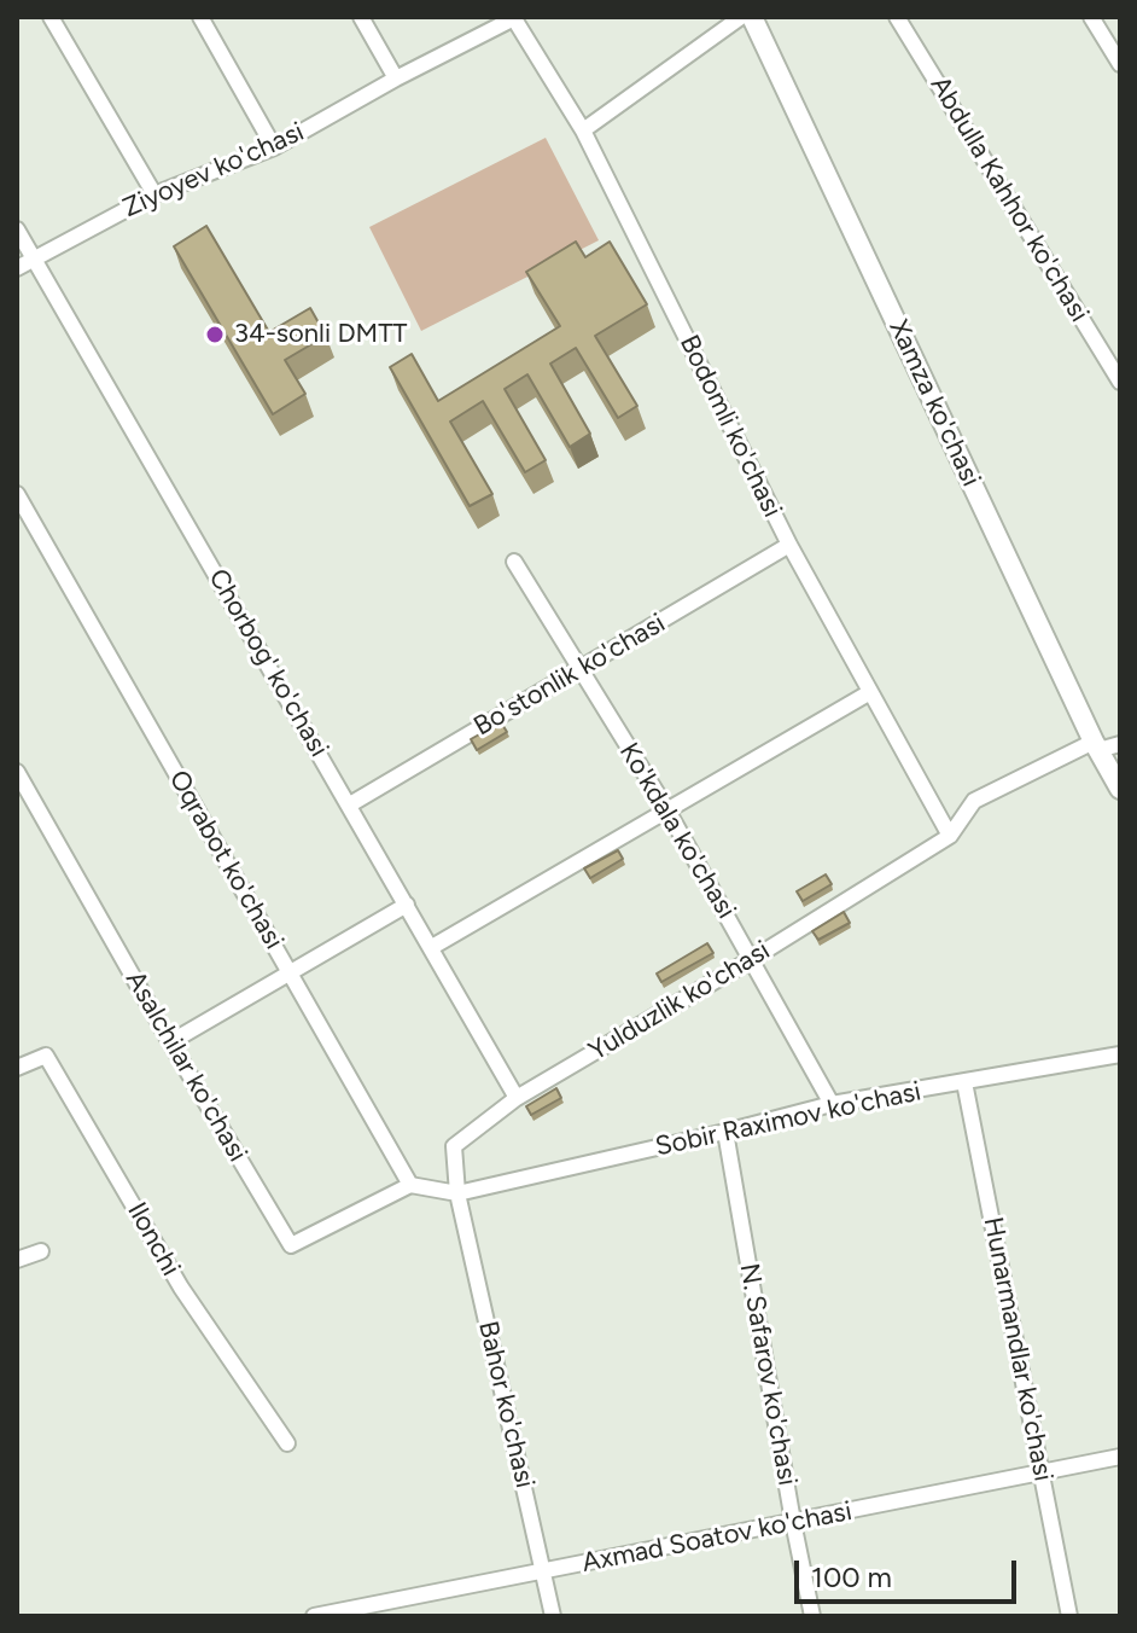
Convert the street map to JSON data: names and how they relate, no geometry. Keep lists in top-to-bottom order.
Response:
{
  "streets": {
    "main road": ["Xamza ko'chasi"],
    "street": [
      "Ziyoyev ko'chasi",
      "Abdulla Kahhor ko'chasi",
      "Bodomli ko'chasi",
      "Chorbog' ko'chasi",
      "Bo'stonlik ko'chasi",
      "Ko'kdala ko'chasi",
      "Oqrabot ko'chasi",
      "Yulduzlik ko'chasi",
      "Asalchilar ko'chasi",
      "Sobir Raximov ko'chasi",
      "Ilonchi",
      "Hunarmandlar ko'chasi",
      "N. Safarov ko'chasi",
      "Bahor ko'chasi",
      "Axmad Soatov ko'chasi"
    ]
  },
  "crossings": [
    ["Ziyoyev ko'chasi", "Bodomli ko'chasi"],
    ["Ziyoyev ko'chasi", "Chorbog' ko'chasi"],
    ["Bodomli ko'chasi", "Bo'stonlik ko'chasi"],
    ["Bodomli ko'chasi", "Yulduzlik ko'chasi"],
    ["Chorbog' ko'chasi", "Bo'stonlik ko'chasi"],
    ["Chorbog' ko'chasi", "Yulduzlik ko'chasi"],
    ["Bo'stonlik ko'chasi", "Ko'kdala ko'chasi"],
    ["Ko'kdala ko'chasi", "Yulduzlik ko'chasi"],
    ["Ko'kdala ko'chasi", "Sobir Raximov ko'chasi"],
    ["Oqrabot ko'chasi", "Asalchilar ko'chasi"],
    ["Yulduzlik ko'chasi", "Sobir Raximov ko'chasi"],
    ["Yulduzlik ko'chasi", "Bahor ko'chasi"],
    ["Sobir Raximov ko'chasi", "Hunarmandlar ko'chasi"],
    ["Sobir Raximov ko'chasi", "N. Safarov ko'chasi"],
    ["Sobir Raximov ko'chasi", "Bahor ko'chasi"],
    ["Hunarmandlar ko'chasi", "Axmad Soatov ko'chasi"],
    ["N. Safarov ko'chasi", "Axmad Soatov ko'chasi"],
    ["Bahor ko'chasi", "Axmad Soatov ko'chasi"]
  ],
  "places": ["34-sonli DMTT"],
  "scale_bar": "100 m"
}
